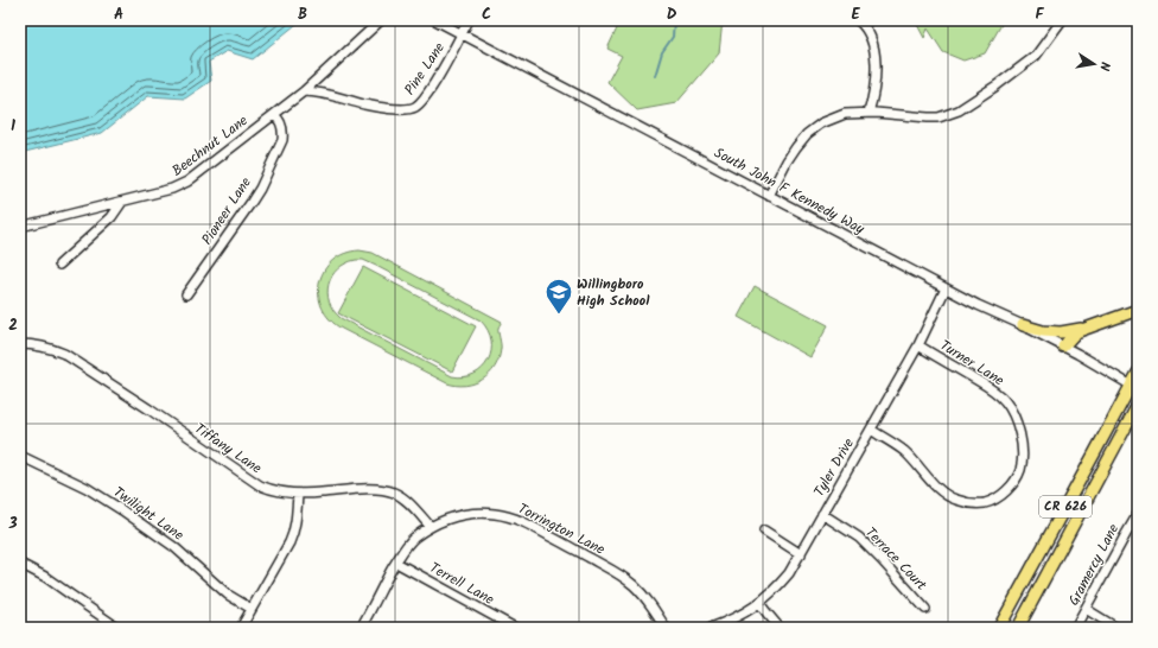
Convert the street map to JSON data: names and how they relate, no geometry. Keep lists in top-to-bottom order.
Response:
{
  "streets": {
    "main road": ["CR 626"],
    "street": [
      "Pine Lane",
      "Beechnut Lane",
      "South John F Kennedy Way",
      "Pioneer Lane",
      "Turner Lane",
      "Tiffany Lane",
      "Tyler Drive",
      "Twilight Lane",
      "Torrington Lane",
      "Terrace Court",
      "Gramercy Lane",
      "Terrell Lane"
    ]
  },
  "crossings": [
    ["Pine Lane", "Beechnut Lane"],
    ["Pine Lane", "South John F Kennedy Way"],
    ["Beechnut Lane", "Pioneer Lane"],
    ["South John F Kennedy Way", "Tyler Drive"],
    ["South John F Kennedy Way", "CR 626"],
    ["Turner Lane", "Tyler Drive"],
    ["Tiffany Lane", "Torrington Lane"],
    ["Tyler Drive", "Terrace Court"],
    ["Torrington Lane", "Terrell Lane"]
  ],
  "places": {
    "school or university": ["Willingboro High School"]
  },
  "north": "right",
  "grid": {
    "columns": [
      "A",
      "B",
      "C",
      "D",
      "E",
      "F"
    ],
    "rows": ["1", "2", "3"]
  }
}
